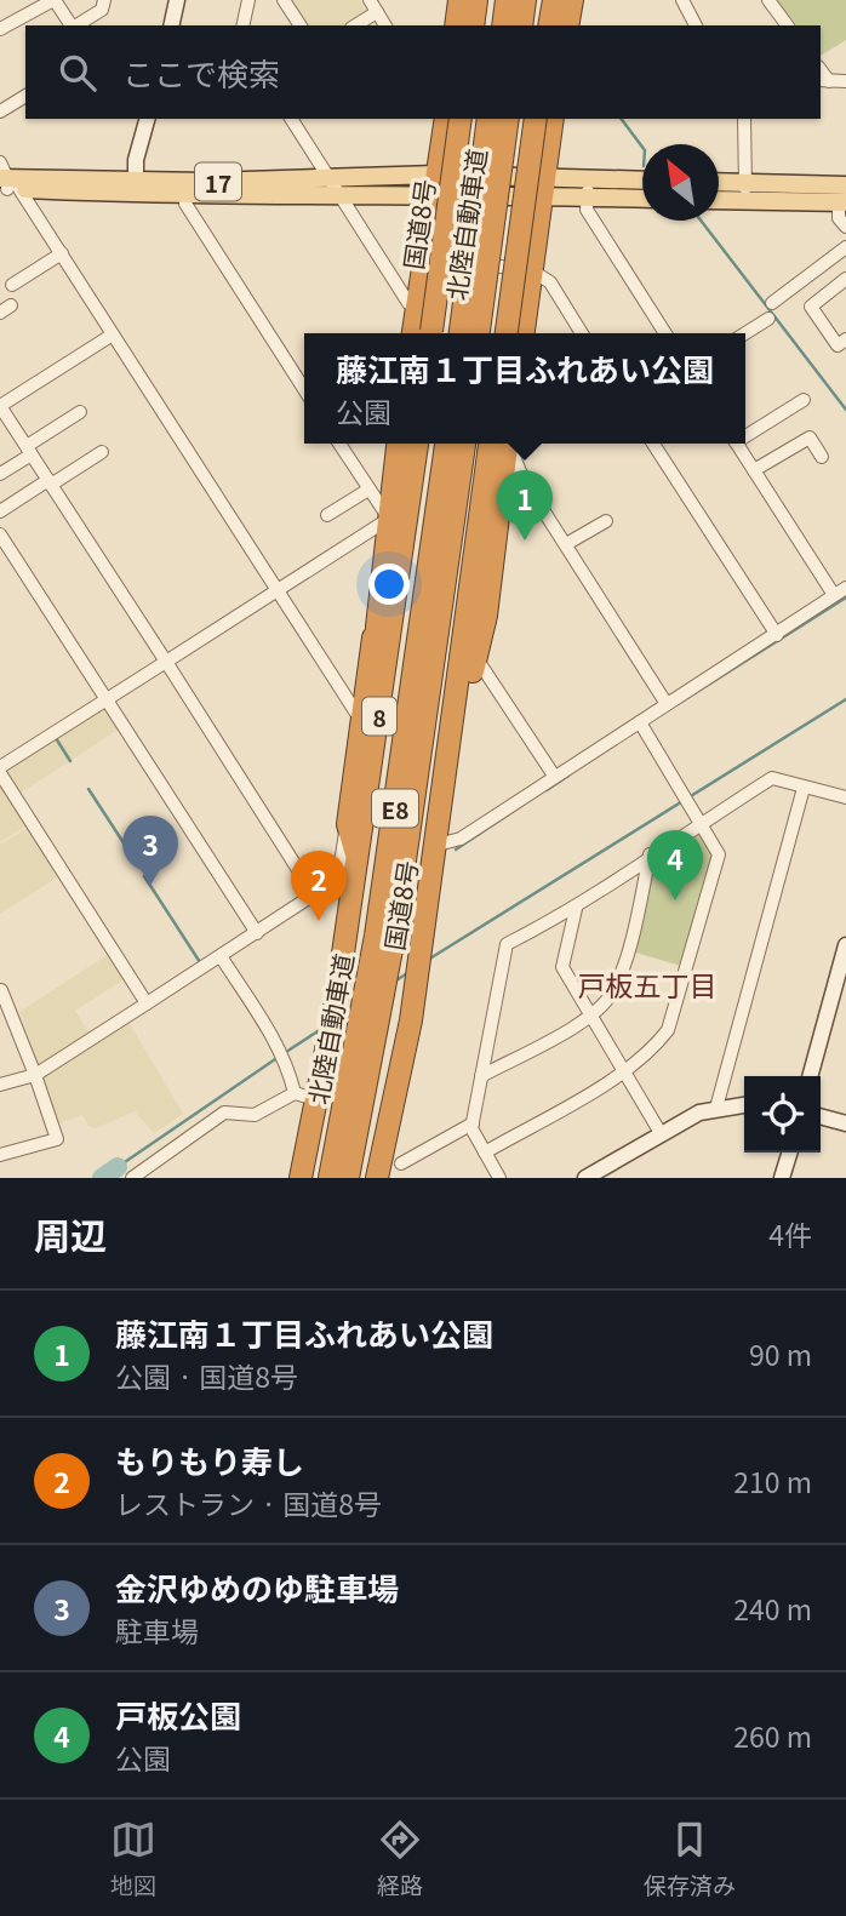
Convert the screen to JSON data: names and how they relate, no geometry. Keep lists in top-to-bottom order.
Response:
{
  "streets": {
    "highway": [
      "国道8号",
      "北陸自動車道",
      "8",
      "E8"
    ],
    "main road": ["17"]
  },
  "districts": ["戸板五丁目"],
  "north": "top left",
  "page": {
    "search": "ここで検索",
    "popup": ["藤江南１丁目ふれあい公園", "公園"],
    "pins": [
      "1",
      "3",
      "4",
      "2"
    ],
    "heading": ["周辺", "4件"],
    "list": [
      {
        "mark": "1",
        "name": "藤江南１丁目ふれあい公園",
        "note": "公園 · 国道8号",
        "value": "90 m"
      },
      {
        "mark": "2",
        "name": "もりもり寿し",
        "note": "レストラン · 国道8号",
        "value": "210 m"
      },
      {
        "mark": "3",
        "name": "金沢ゆめのゆ駐車場",
        "note": "駐車場",
        "value": "240 m"
      },
      {
        "mark": "4",
        "name": "戸板公園",
        "note": "公園",
        "value": "260 m"
      }
    ],
    "nav": ["地図", "経路", "保存済み"]
  }
}
